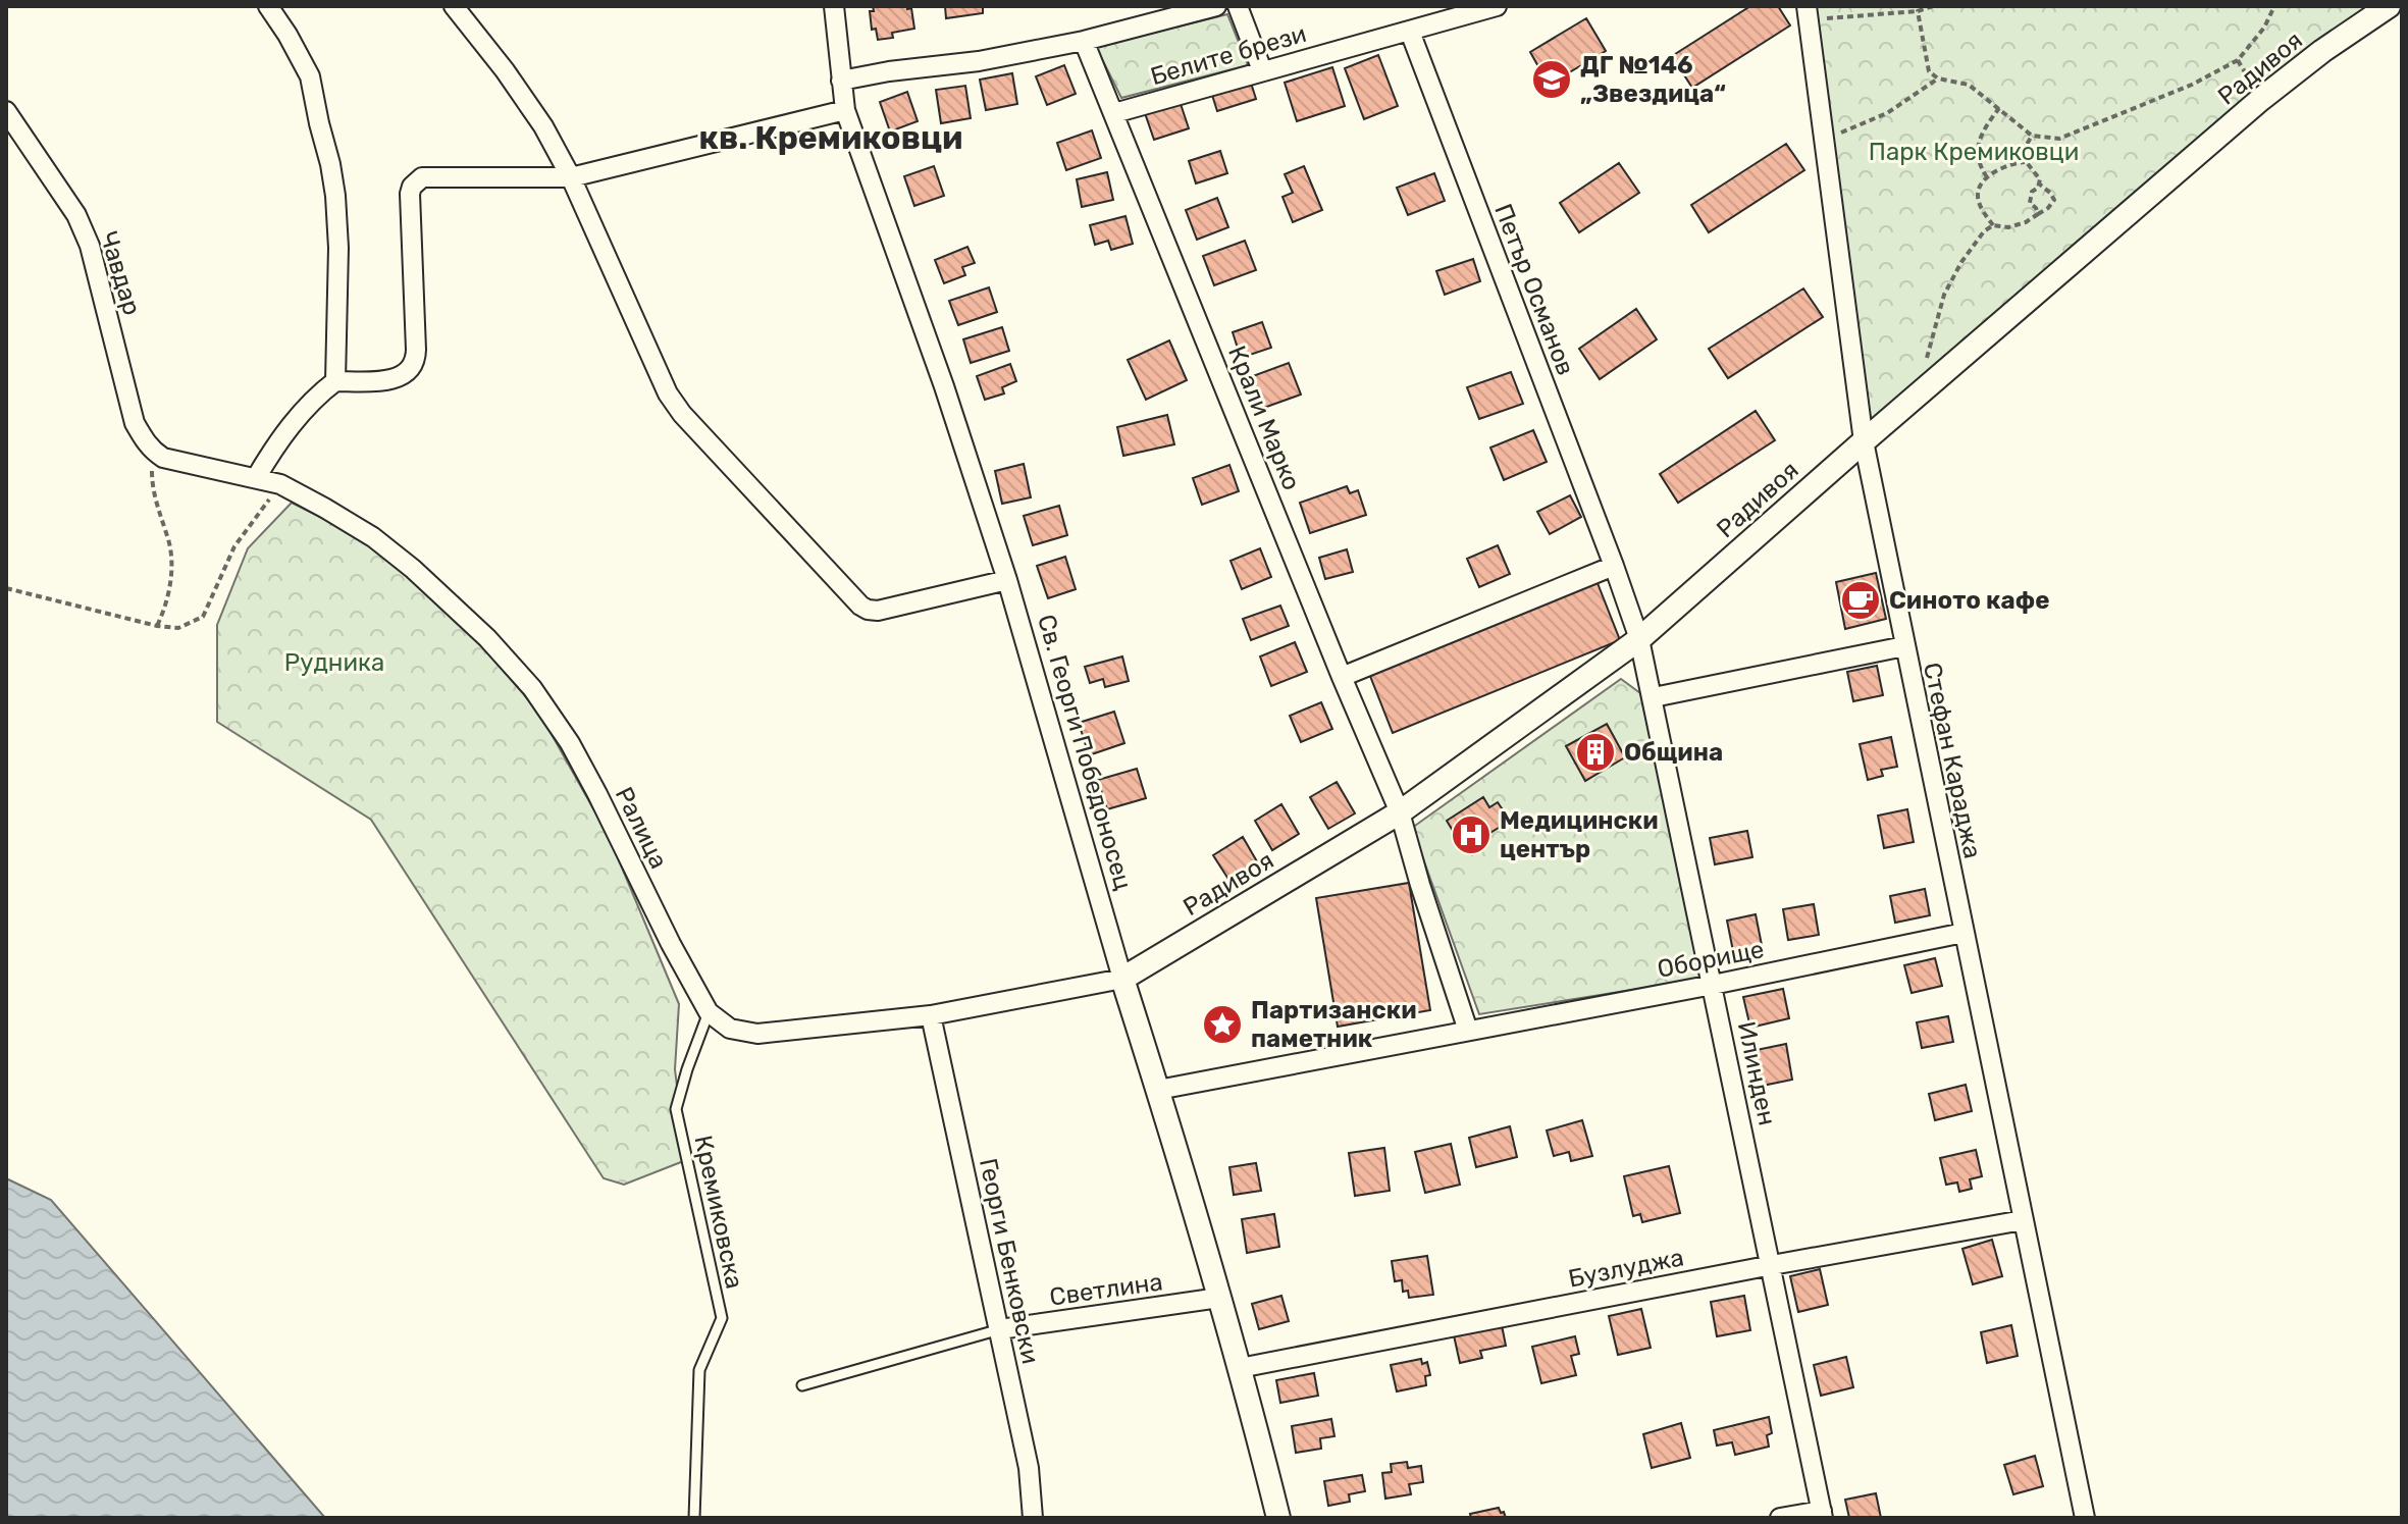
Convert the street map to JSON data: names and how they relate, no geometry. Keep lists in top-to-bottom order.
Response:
{
  "streets": {
    "street": [
      "Белите брези",
      "Радивоя",
      "Чавдар",
      "Петър Османов",
      "Крали Марко",
      "Св. Георги Победоносец",
      "Стефан Караджа",
      "Ралица",
      "Оборище",
      "Илинден",
      "Георги Бенковски",
      "Бузлуджа",
      "Светлина"
    ],
    "lane": ["Кремиковска"]
  },
  "crossings": [
    ["Белите брези", "Петър Османов"],
    ["Белите брези", "Крали Марко"],
    ["Радивоя", "Петър Османов"],
    ["Радивоя", "Крали Марко"],
    ["Радивоя", "Св. Георги Победоносец"],
    ["Радивоя", "Стефан Караджа"],
    ["Радивоя", "Илинден"],
    ["Чавдар", "Ралица"],
    ["Петър Османов", "Илинден"],
    ["Св. Георги Победоносец", "Оборище"],
    ["Св. Георги Победоносец", "Бузлуджа"],
    ["Св. Георги Победоносец", "Светлина"],
    ["Стефан Караджа", "Оборище"],
    ["Стефан Караджа", "Бузлуджа"],
    ["Ралица", "Кремиковска"],
    ["Оборище", "Илинден"],
    ["Илинден", "Бузлуджа"],
    ["Георги Бенковски", "Светлина"]
  ],
  "districts": ["кв. Кремиковци"],
  "parks": ["Парк Кремиковци", "Рудника"],
  "places": {
    "school or university": ["ДГ №146 „Звездица“"],
    "cafe": ["Синото кафе"],
    "building": ["Община"],
    "hospital": ["Медицински център"],
    "place": ["Партизански паметник"]
  }
}
